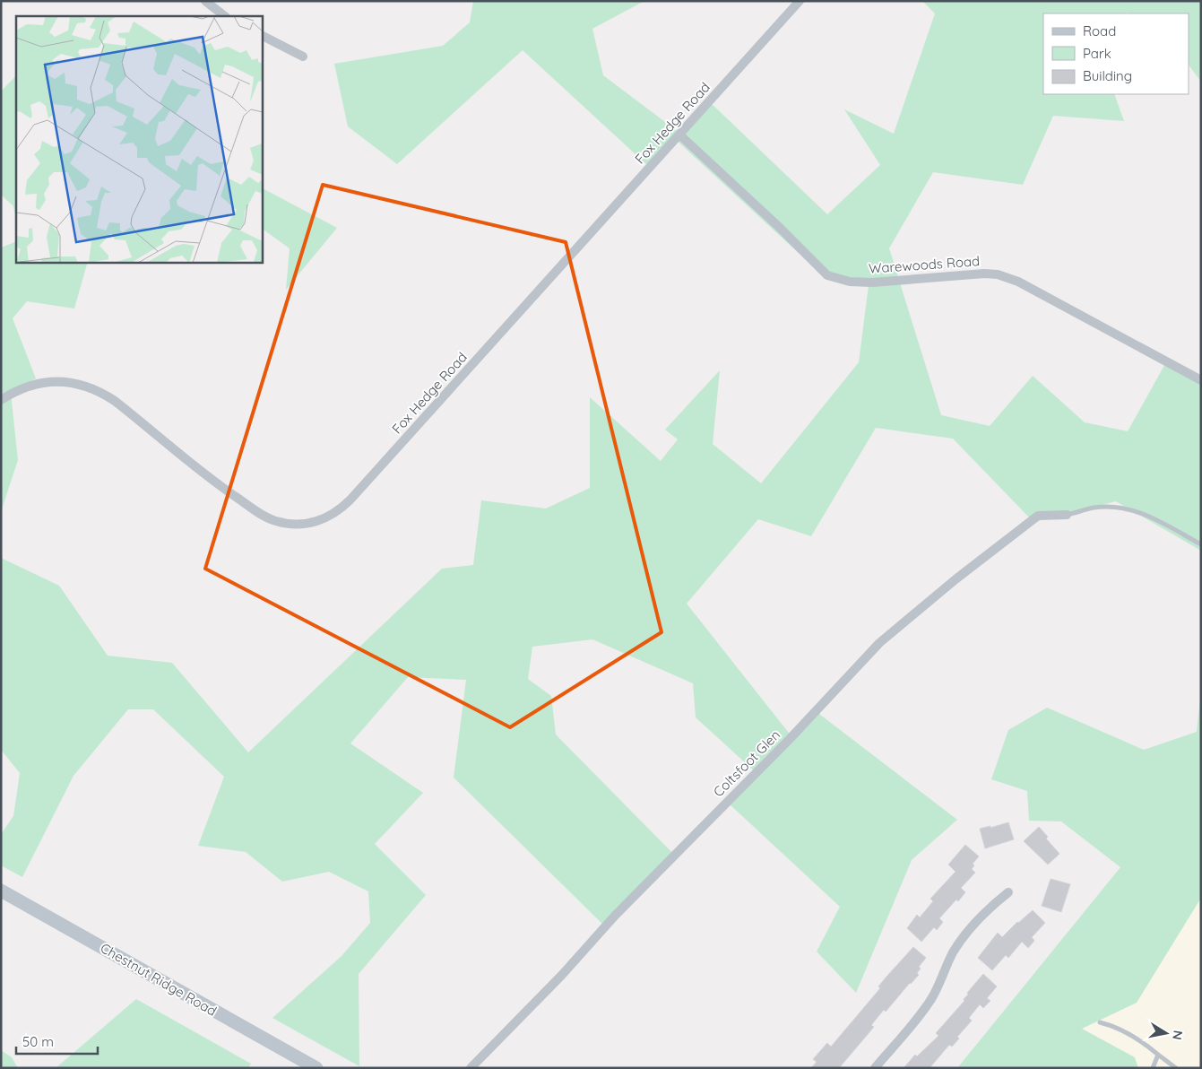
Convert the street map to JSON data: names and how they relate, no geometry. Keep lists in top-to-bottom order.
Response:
{
  "streets": {
    "main road": ["Chestnut Ridge Road"],
    "street": ["Fox Hedge Road", "Warewoods Road", "Coltsfoot Glen"]
  },
  "crossings": [
    ["Fox Hedge Road", "Warewoods Road"]
  ],
  "legend": ["Road", "Park", "Building"],
  "scale_bar": "50 m",
  "north": "right"
}
